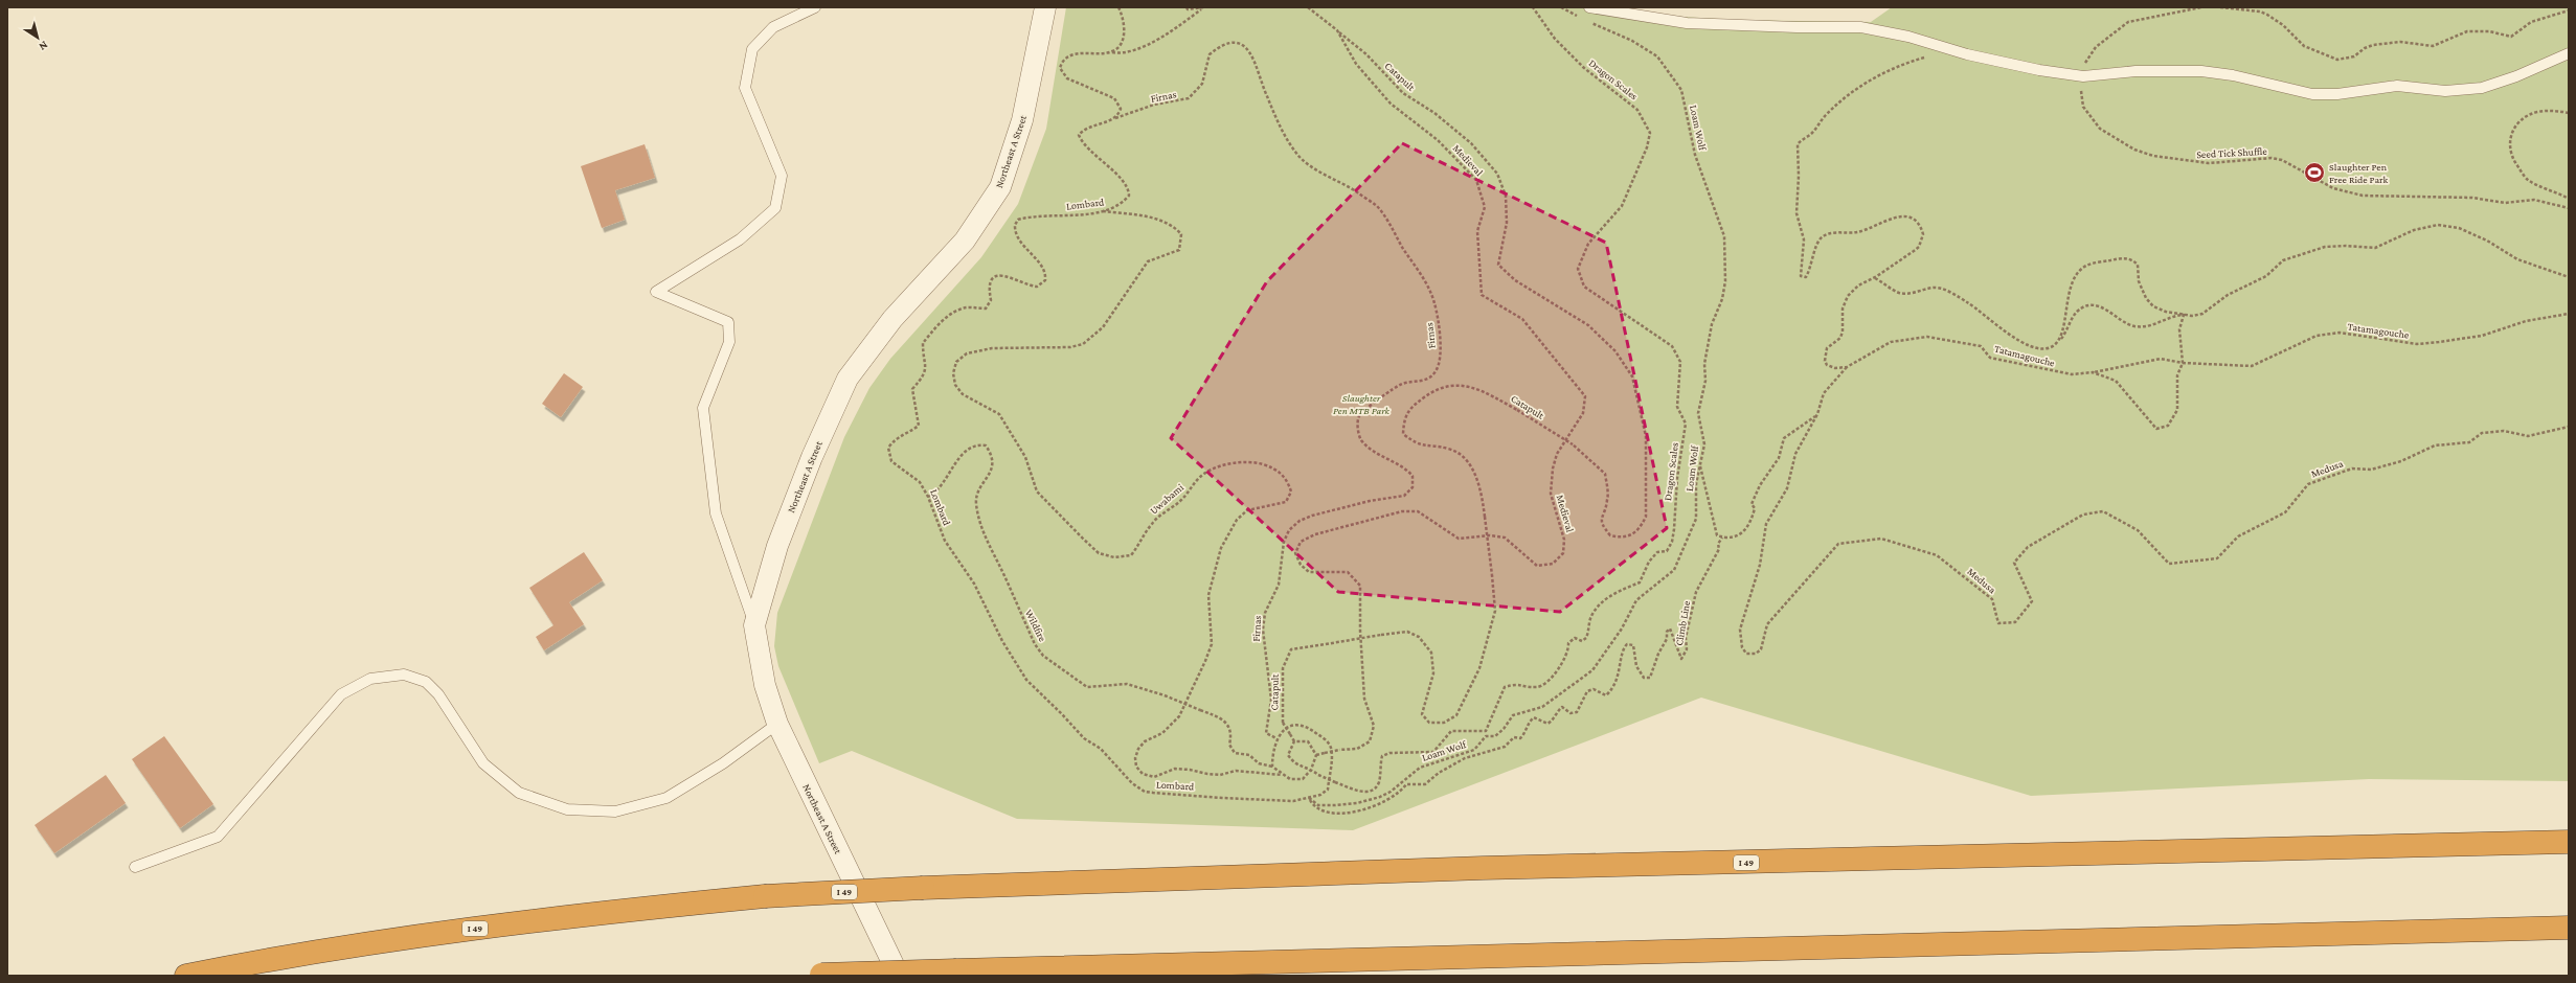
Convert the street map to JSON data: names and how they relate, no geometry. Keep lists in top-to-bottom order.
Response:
{
  "streets": {
    "highway": ["I 49"],
    "street": ["Northeast A Street"],
    "path": [
      "Catapult",
      "Dragon Scales",
      "Firnas",
      "Loam Wolf",
      "Seed Tick Shuffle",
      "Medieval",
      "Lombard",
      "Tatamagouche",
      "Medusa",
      "Uwabami",
      "Climb Line",
      "Wildfire"
    ]
  },
  "crossings": [
    ["Catapult", "Dragon Scales"],
    ["Catapult", "Medieval"],
    ["Dragon Scales", "Medieval"],
    ["Firnas", "Lombard"],
    ["Loam Wolf", "Lombard"],
    ["Loam Wolf", "Climb Line"],
    ["Lombard", "Uwabami"],
    ["Lombard", "Climb Line"],
    ["Lombard", "Wildfire"],
    ["Tatamagouche", "Medusa"],
    ["Uwabami", "Wildfire"]
  ],
  "parks": ["Slaughter Pen MTB Park"],
  "places": {
    "sports": ["Slaughter Pen Free Ride Park"]
  },
  "north": "bottom right"
}
